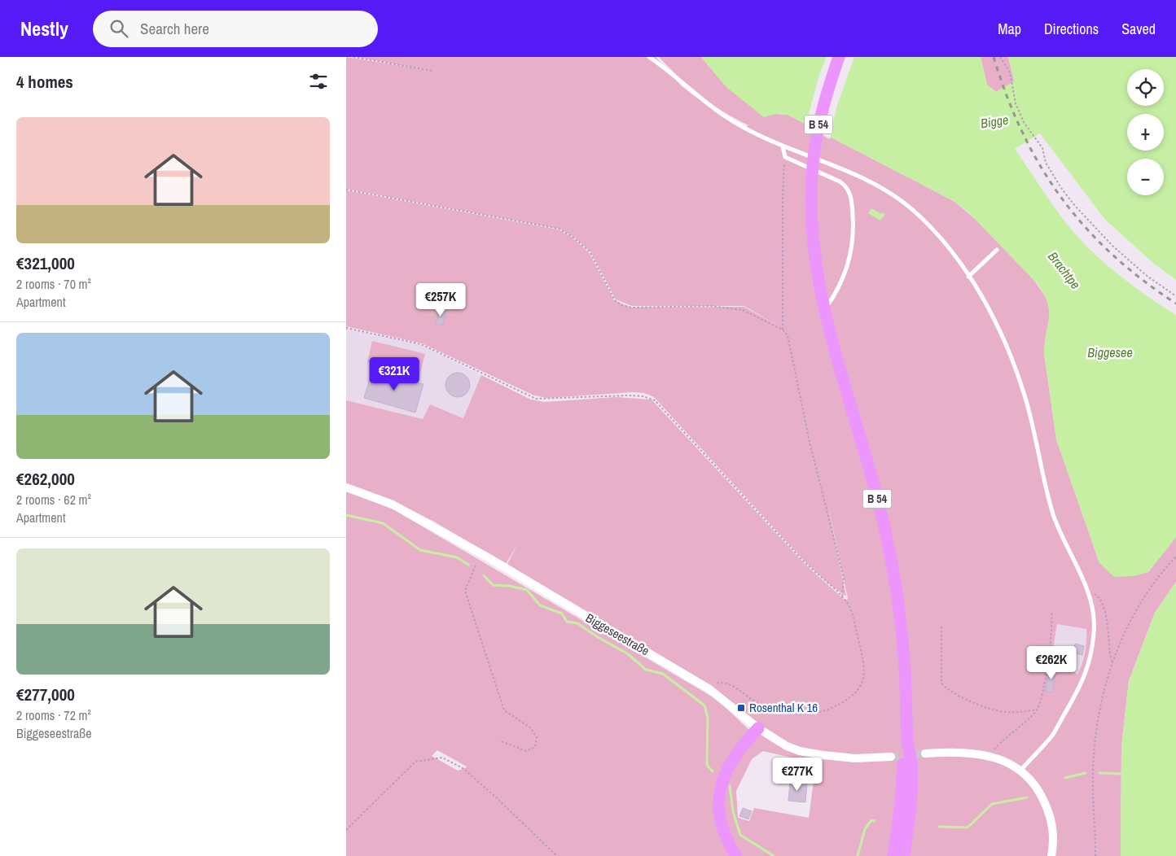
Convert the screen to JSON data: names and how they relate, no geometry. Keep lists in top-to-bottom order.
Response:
{
  "streets": {
    "main road": ["B 54"],
    "street": ["Biggeseestraße"]
  },
  "water": ["Bigge", "Brachtpe", "Biggesee"],
  "places": {
    "transit": ["Rosenthal K 16"]
  },
  "page": {
    "header": "Nestly",
    "search": "Search here",
    "nav": ["Map", "Directions", "Saved"],
    "heading": "4 homes",
    "map_buttons": ["+", "−"],
    "list": [
      {
        "name": "€321,000",
        "note": "2 rooms · 70 m² · Apartment"
      },
      {
        "name": "€262,000",
        "note": "2 rooms · 62 m² · Apartment"
      },
      {
        "name": "€277,000",
        "note": "2 rooms · 72 m² · Biggeseestraße"
      }
    ],
    "price": [
      "€257K",
      "€321K",
      "€262K",
      "€277K"
    ]
  }
}
